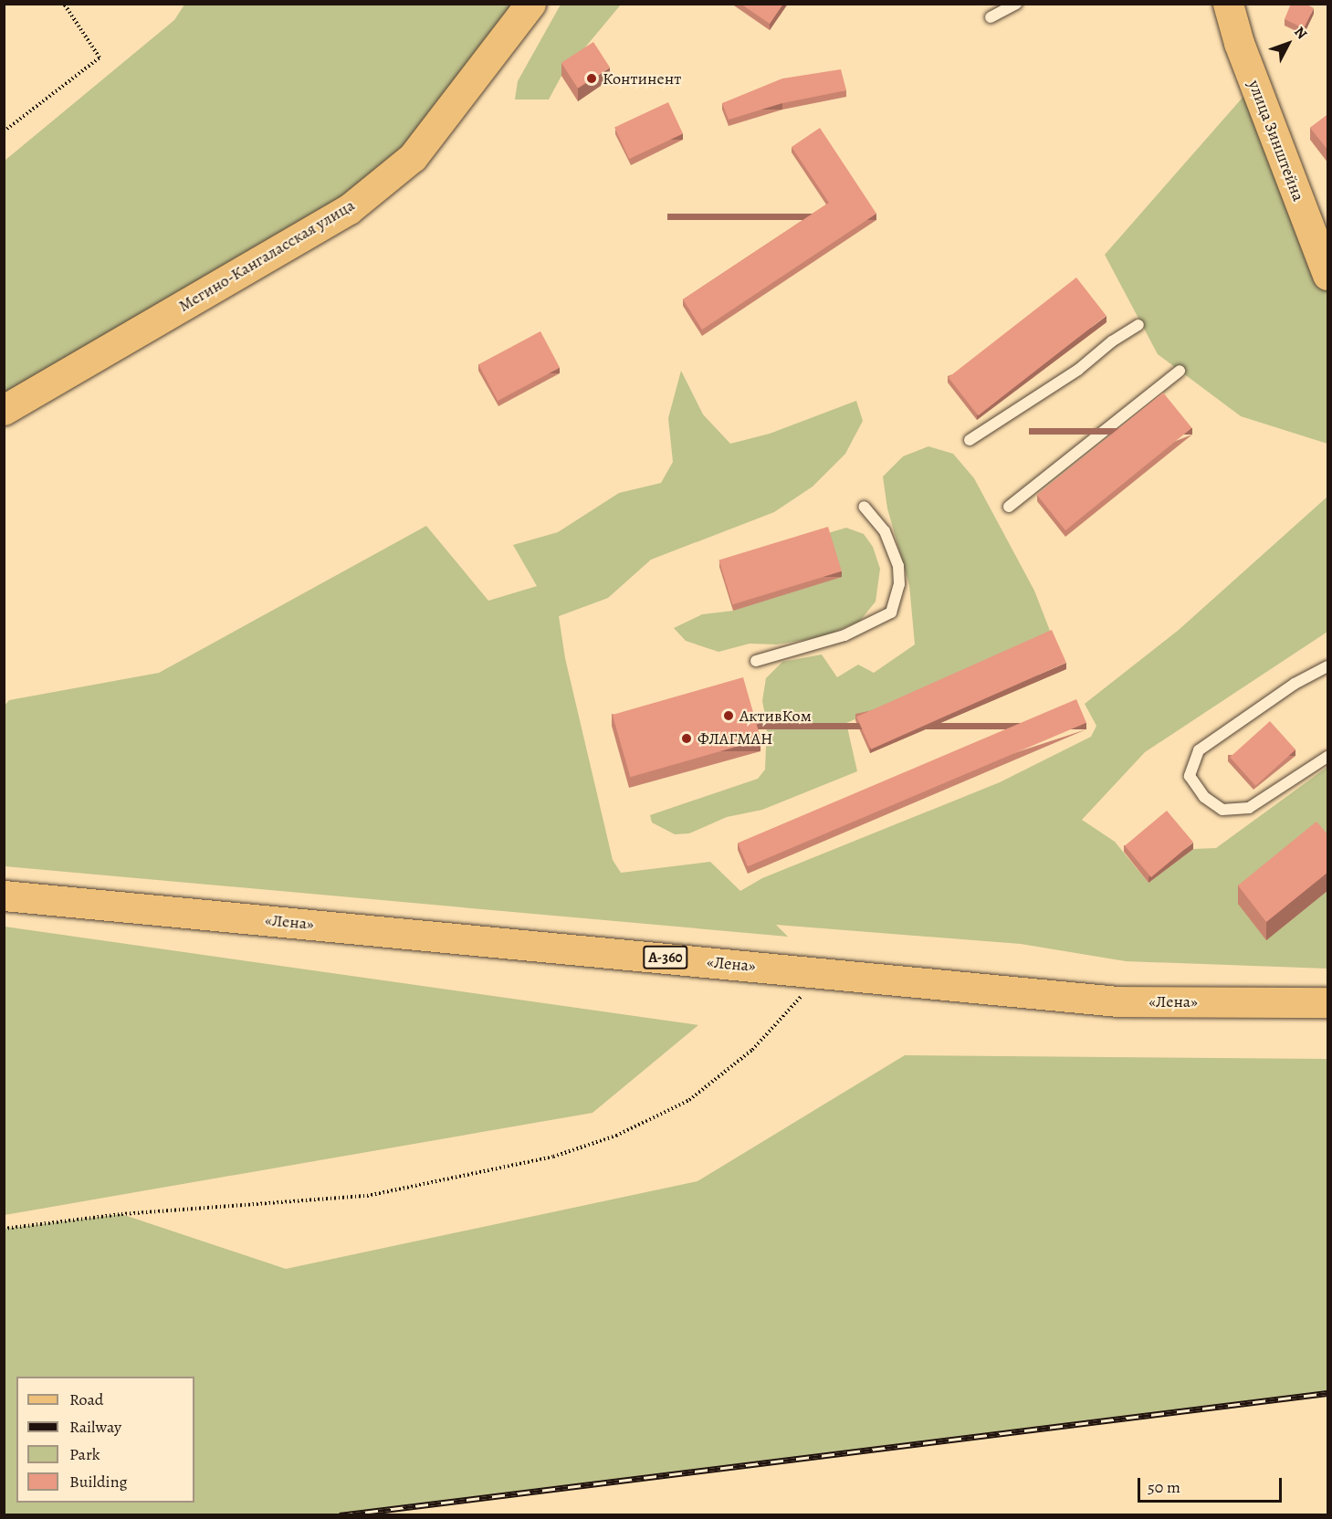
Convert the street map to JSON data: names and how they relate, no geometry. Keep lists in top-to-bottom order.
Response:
{
  "streets": {
    "main road": [
      "улица Зинштейна",
      "Мегино-Кангаласская улица",
      "«Лена»",
      "А-360"
    ]
  },
  "places": ["Континент", "АктивКом", "ФЛАГМАН"],
  "legend": [
    "Road",
    "Railway",
    "Park",
    "Building"
  ],
  "scale_bar": "50 m",
  "north": "top right"
}
